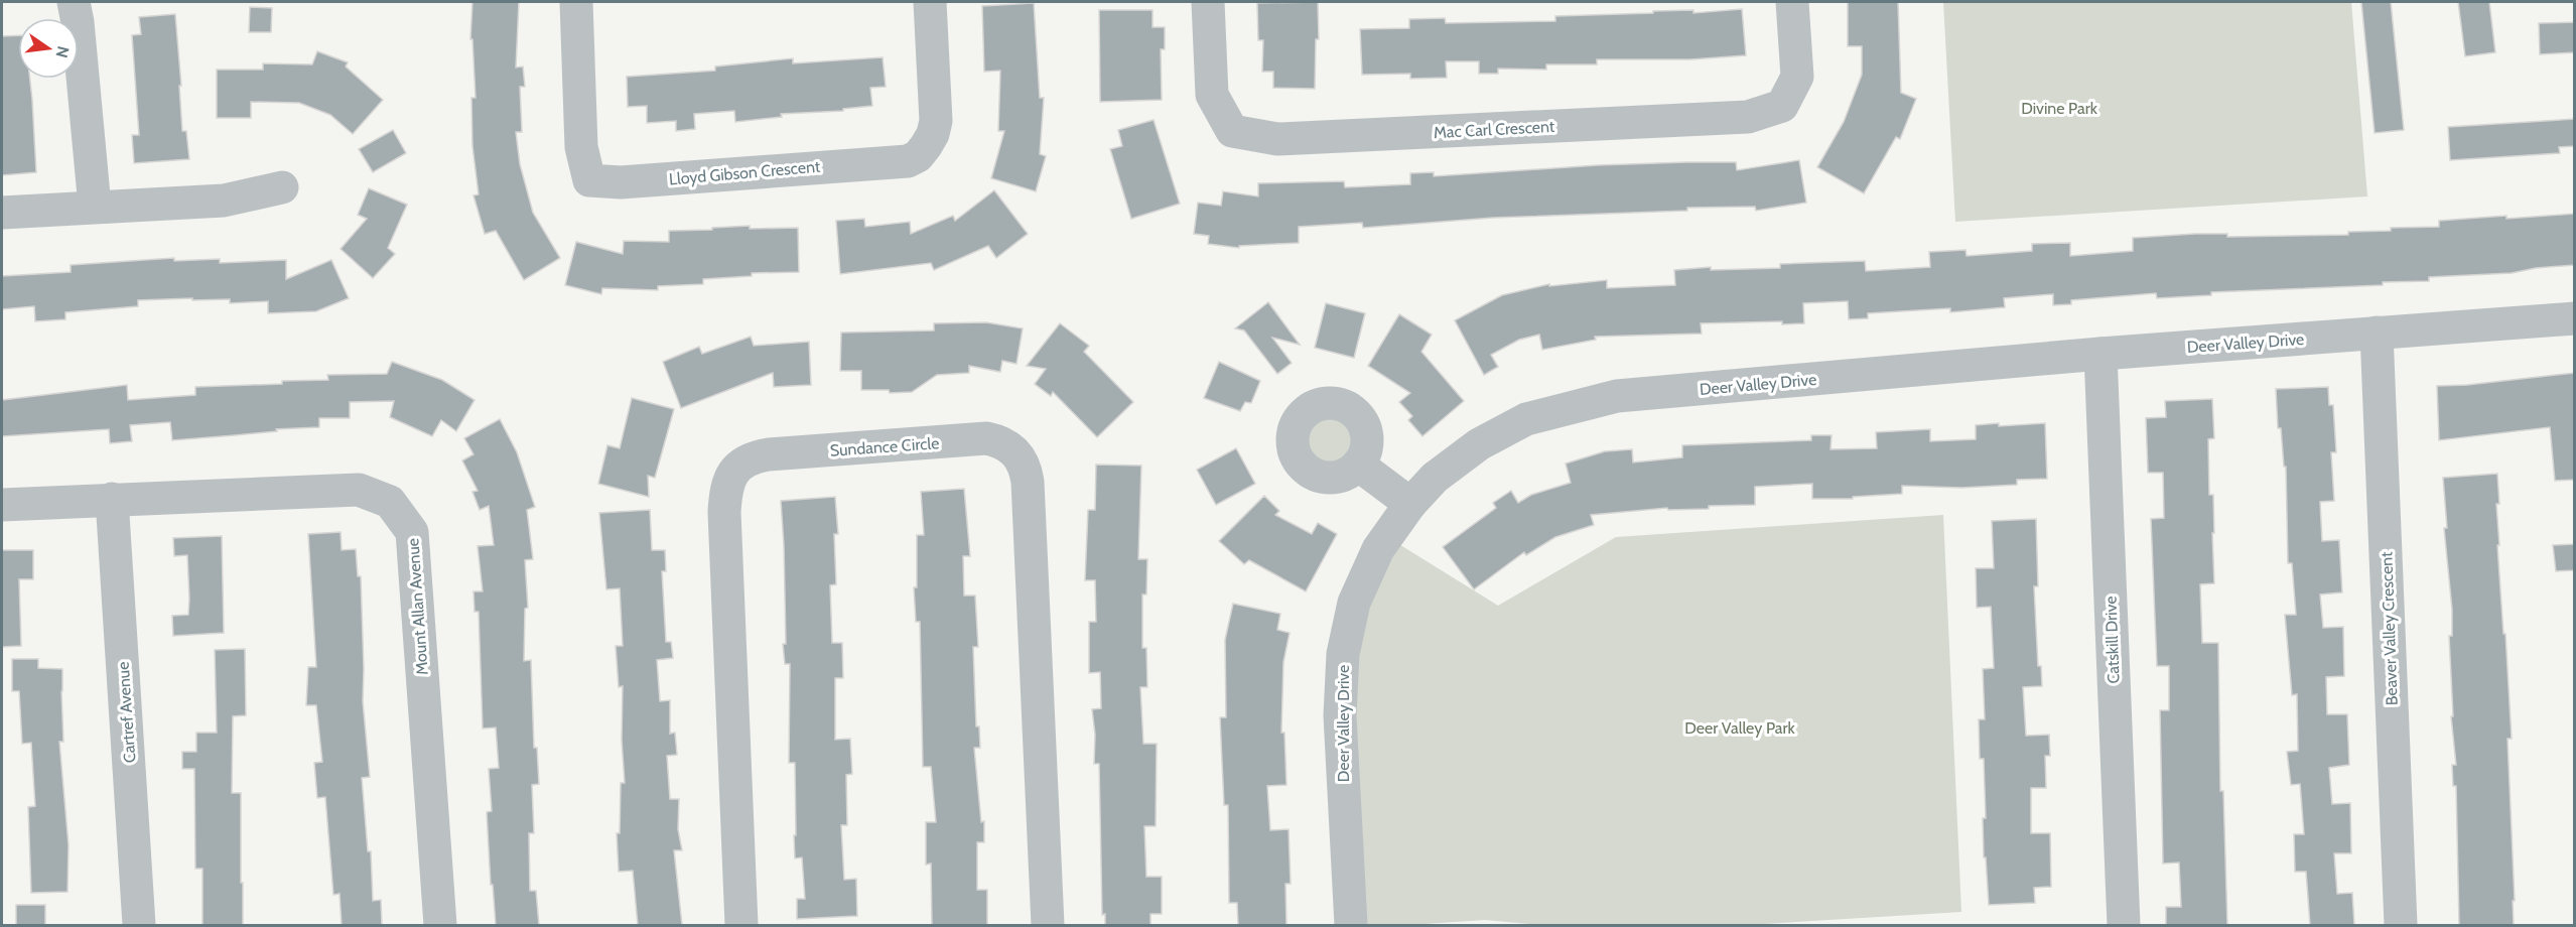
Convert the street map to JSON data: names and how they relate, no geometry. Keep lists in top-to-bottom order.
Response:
{
  "streets": {
    "street": [
      "Mac Carl Crescent",
      "Lloyd Gibson Crescent",
      "Deer Valley Drive",
      "Sundance Circle",
      "Mount Allan Avenue",
      "Beaver Valley Crescent",
      "Catskill Drive",
      "Cartref Avenue"
    ]
  },
  "crossings": [
    ["Deer Valley Drive", "Beaver Valley Crescent"],
    ["Deer Valley Drive", "Catskill Drive"],
    ["Mount Allan Avenue", "Cartref Avenue"]
  ],
  "parks": ["Divine Park", "Deer Valley Park"],
  "north": "right"
}
